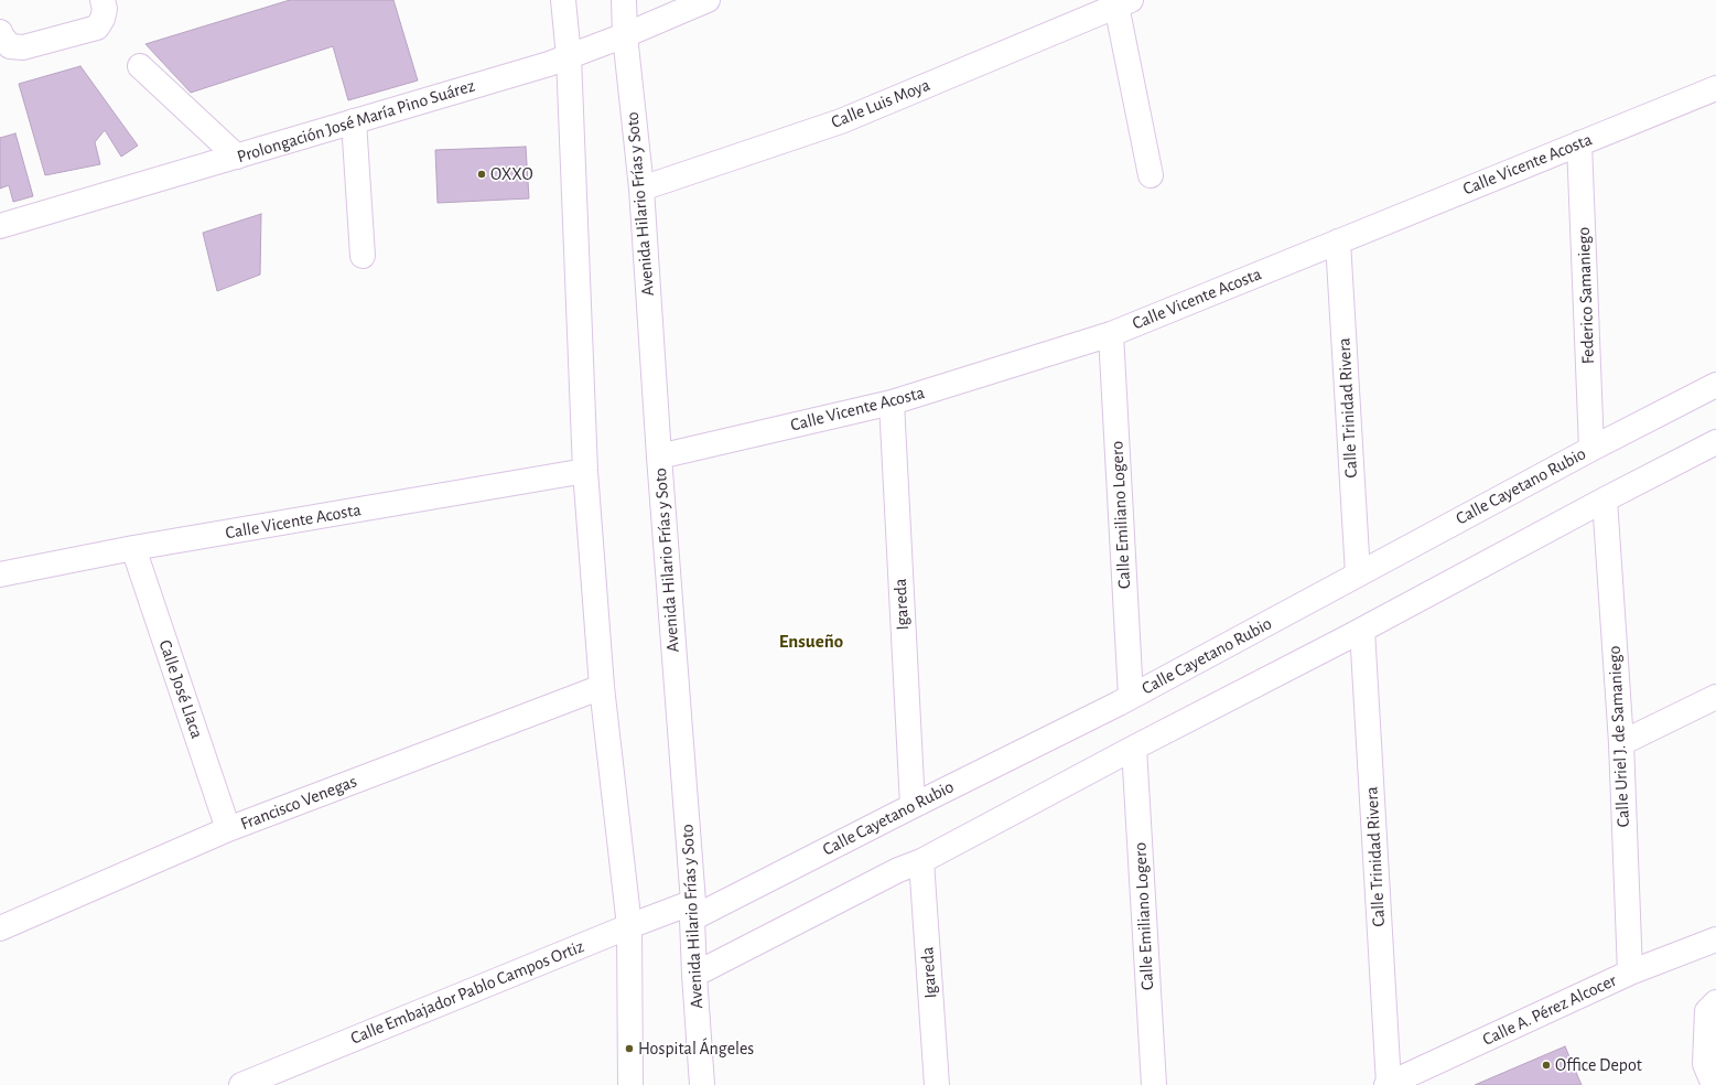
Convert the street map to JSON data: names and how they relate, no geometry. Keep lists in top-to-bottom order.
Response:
{
  "streets": {
    "street": [
      "Calle Luis Moya",
      "Prolongación José María Pino Suárez",
      "Calle Vicente Acosta",
      "Avenida Hilario Frías y Soto",
      "Federico Samaniego",
      "Calle Trinidad Rivera",
      "Calle Cayetano Rubio",
      "Calle Emiliano Logero",
      "Igareda",
      "Calle José Llaca",
      "Calle Uriel J. de Samaniego",
      "Francisco Venegas",
      "Calle Embajador Pablo Campos Ortiz",
      "Calle A. Pérez Alcocer"
    ]
  },
  "crossings": [
    ["Calle Luis Moya", "Avenida Hilario Frías y Soto"],
    ["Prolongación José María Pino Suárez", "Avenida Hilario Frías y Soto"],
    ["Calle Vicente Acosta", "Avenida Hilario Frías y Soto"],
    ["Calle Vicente Acosta", "Federico Samaniego"],
    ["Calle Vicente Acosta", "Calle Trinidad Rivera"],
    ["Calle Vicente Acosta", "Calle Emiliano Logero"],
    ["Calle Vicente Acosta", "Igareda"],
    ["Calle Vicente Acosta", "Calle José Llaca"],
    ["Avenida Hilario Frías y Soto", "Calle Cayetano Rubio"],
    ["Avenida Hilario Frías y Soto", "Calle Embajador Pablo Campos Ortiz"],
    ["Federico Samaniego", "Calle Cayetano Rubio"],
    ["Calle Trinidad Rivera", "Calle Cayetano Rubio"],
    ["Calle Trinidad Rivera", "Calle A. Pérez Alcocer"],
    ["Calle Cayetano Rubio", "Calle Emiliano Logero"],
    ["Calle Cayetano Rubio", "Igareda"],
    ["Calle Cayetano Rubio", "Calle Embajador Pablo Campos Ortiz"],
    ["Calle José Llaca", "Francisco Venegas"],
    ["Calle Uriel J. de Samaniego", "Calle A. Pérez Alcocer"]
  ],
  "districts": ["Ensueño"],
  "places": ["OXXO", "Hospital Ángeles", "Office Depot"]
}
